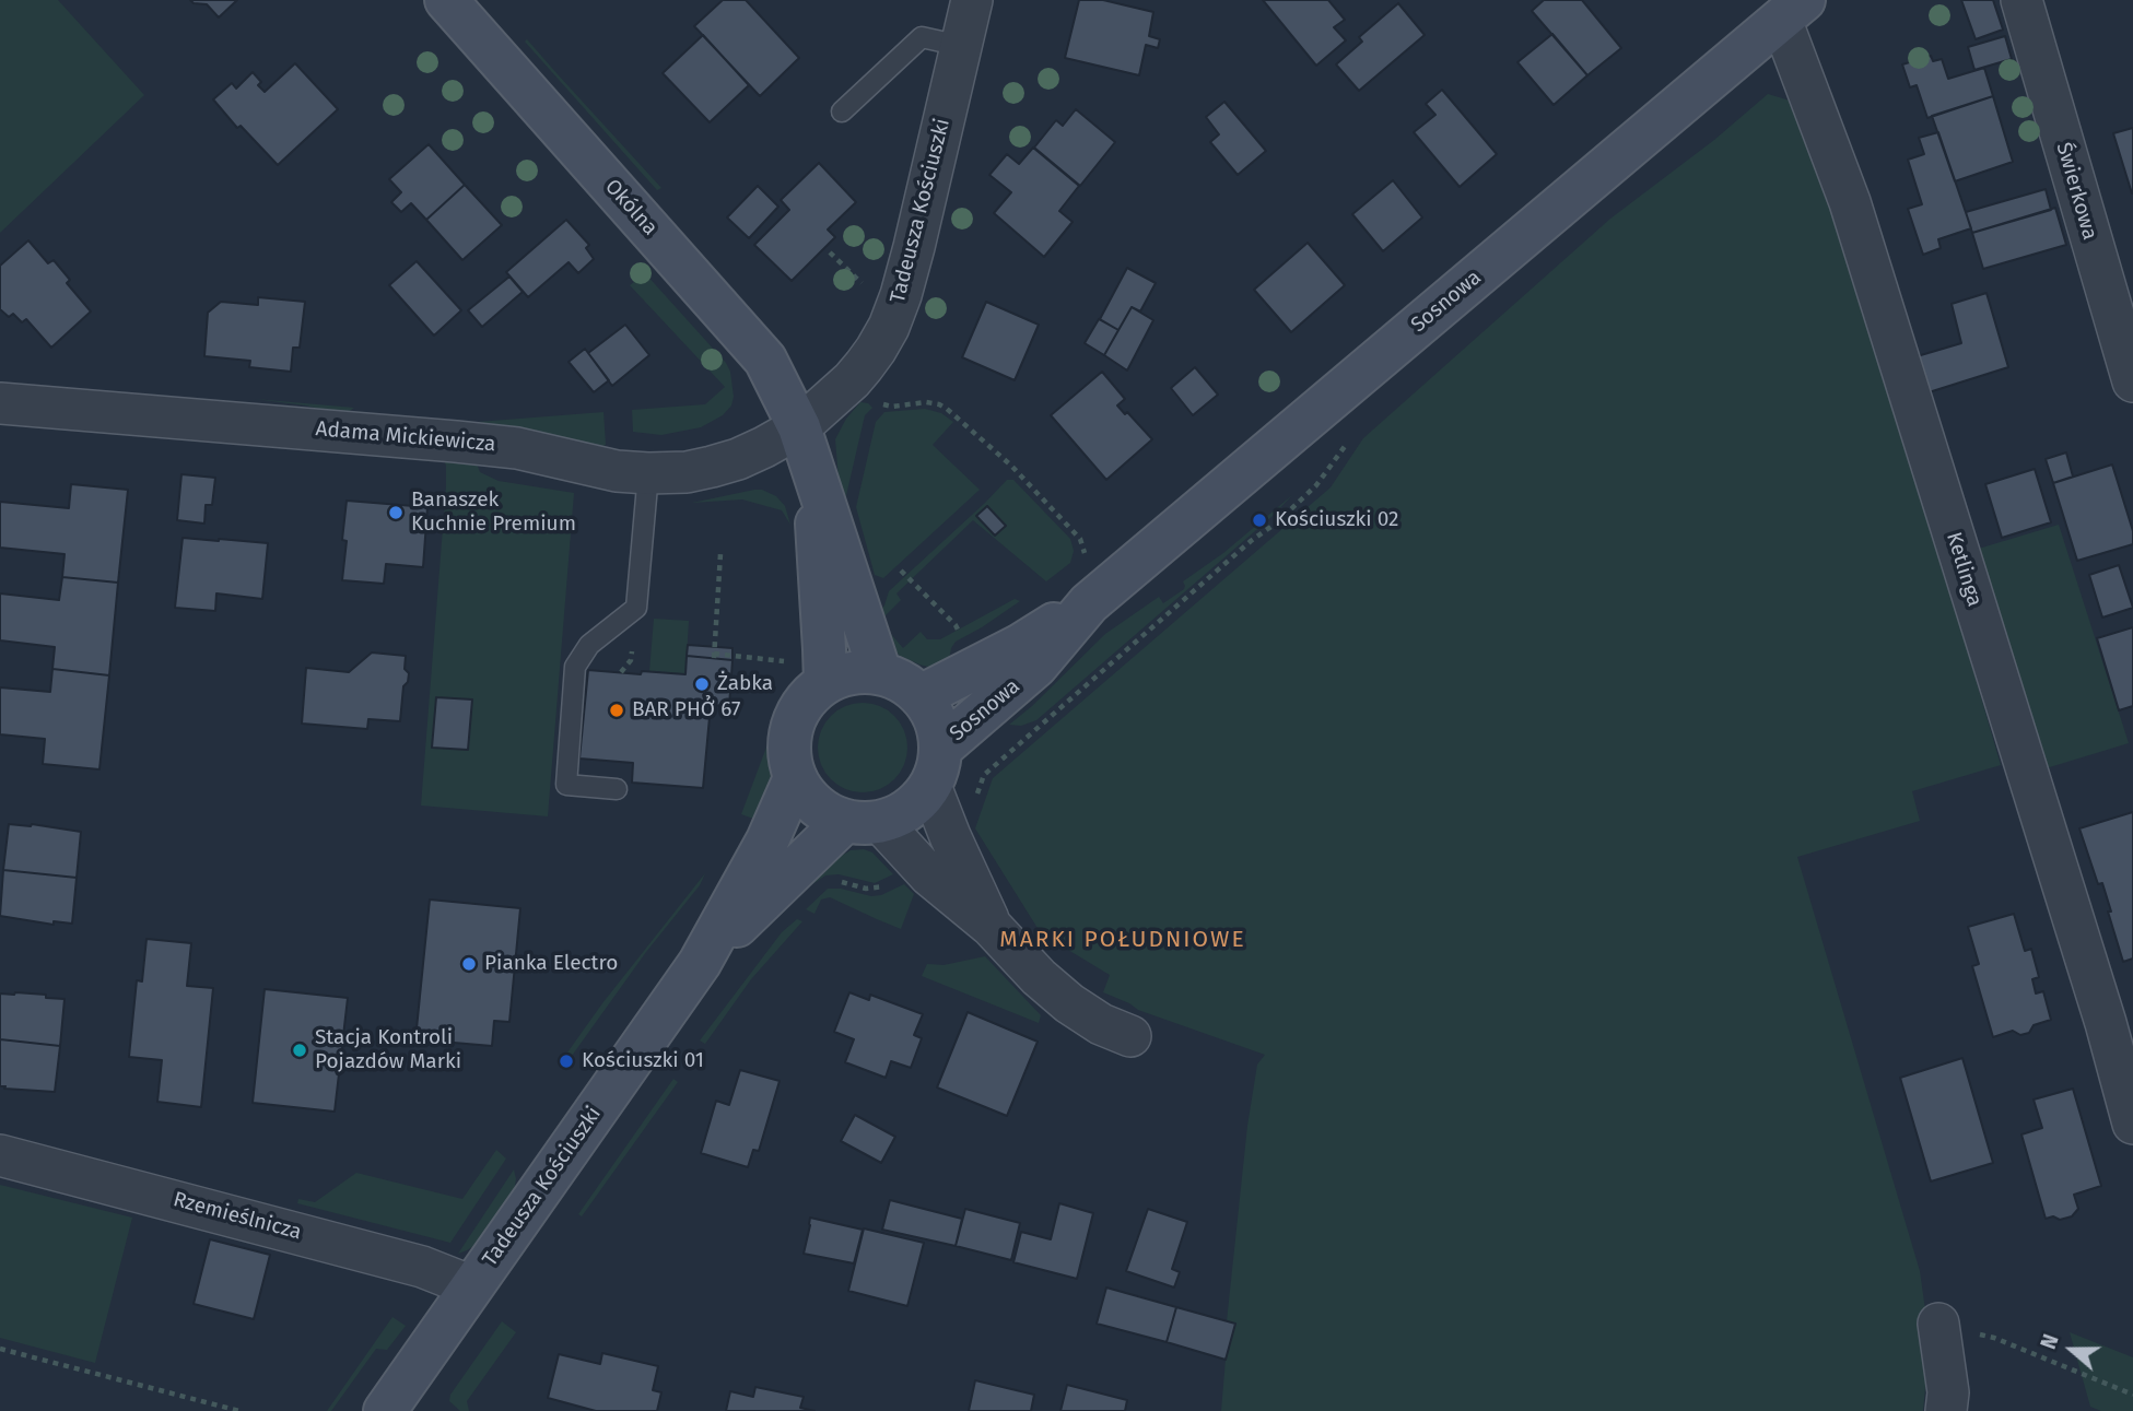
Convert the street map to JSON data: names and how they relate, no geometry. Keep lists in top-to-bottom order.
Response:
{
  "streets": {
    "street": [
      "Świerkowa",
      "Okólna",
      "Tadeusza Kościuszki",
      "Sosnowa",
      "Adama Mickiewicza",
      "Ketlinga",
      "Rzemieślnicza"
    ]
  },
  "crossings": [
    ["Okólna", "Tadeusza Kościuszki"],
    ["Okólna", "Adama Mickiewicza"],
    ["Tadeusza Kościuszki", "Sosnowa"],
    ["Tadeusza Kościuszki", "Adama Mickiewicza"],
    ["Tadeusza Kościuszki", "Rzemieślnicza"],
    ["Sosnowa", "Ketlinga"]
  ],
  "districts": ["MARKI POŁUDNIOWE"],
  "places": [
    "Banaszek Kuchnie Premium",
    "Kościuszki 02",
    "Żabka",
    "BAR PHỞ 67",
    "Pianka Electro",
    "Stacja Kontroli Pojazdów Marki",
    "Kościuszki 01"
  ],
  "north": "left"
}
